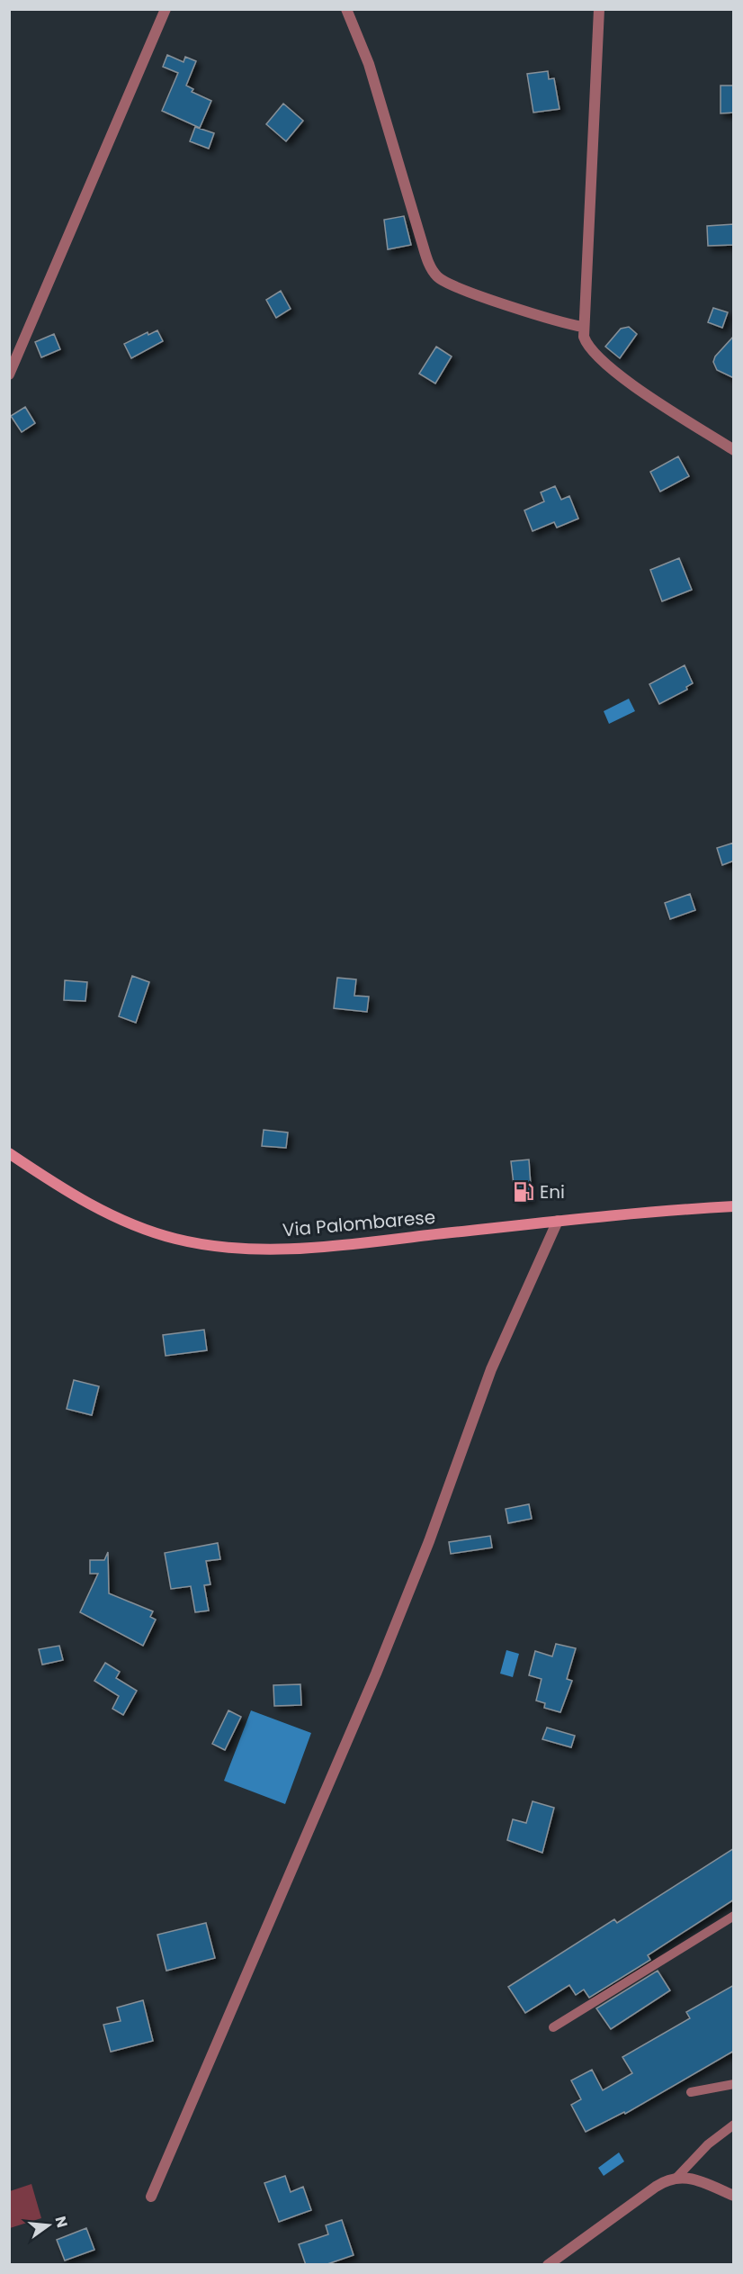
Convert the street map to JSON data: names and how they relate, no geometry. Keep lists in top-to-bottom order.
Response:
{
  "streets": {
    "main road": ["Via Palombarese"]
  },
  "places": {
    "fuel station": ["Eni"]
  },
  "north": "right"
}
